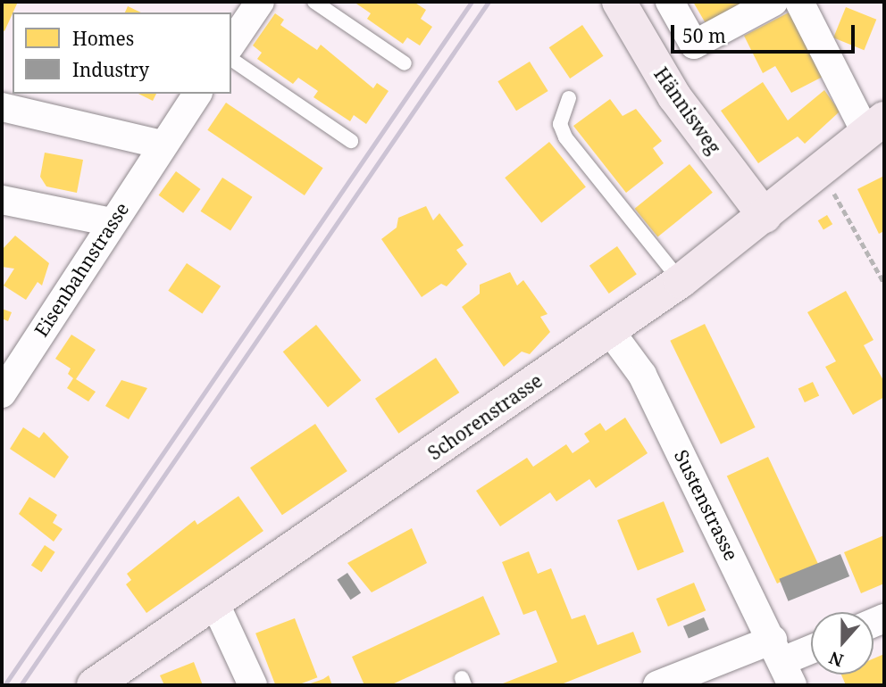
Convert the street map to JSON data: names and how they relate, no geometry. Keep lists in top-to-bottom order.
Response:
{
  "streets": {
    "street": [
      "Hännisweg",
      "Eisenbahnstrasse",
      "Schorenstrasse",
      "Sustenstrasse"
    ]
  },
  "crossings": [
    ["Hännisweg", "Schorenstrasse"],
    ["Schorenstrasse", "Sustenstrasse"]
  ],
  "legend": ["Homes", "Industry"],
  "scale_bar": "50 m",
  "north": "bottom"
}
